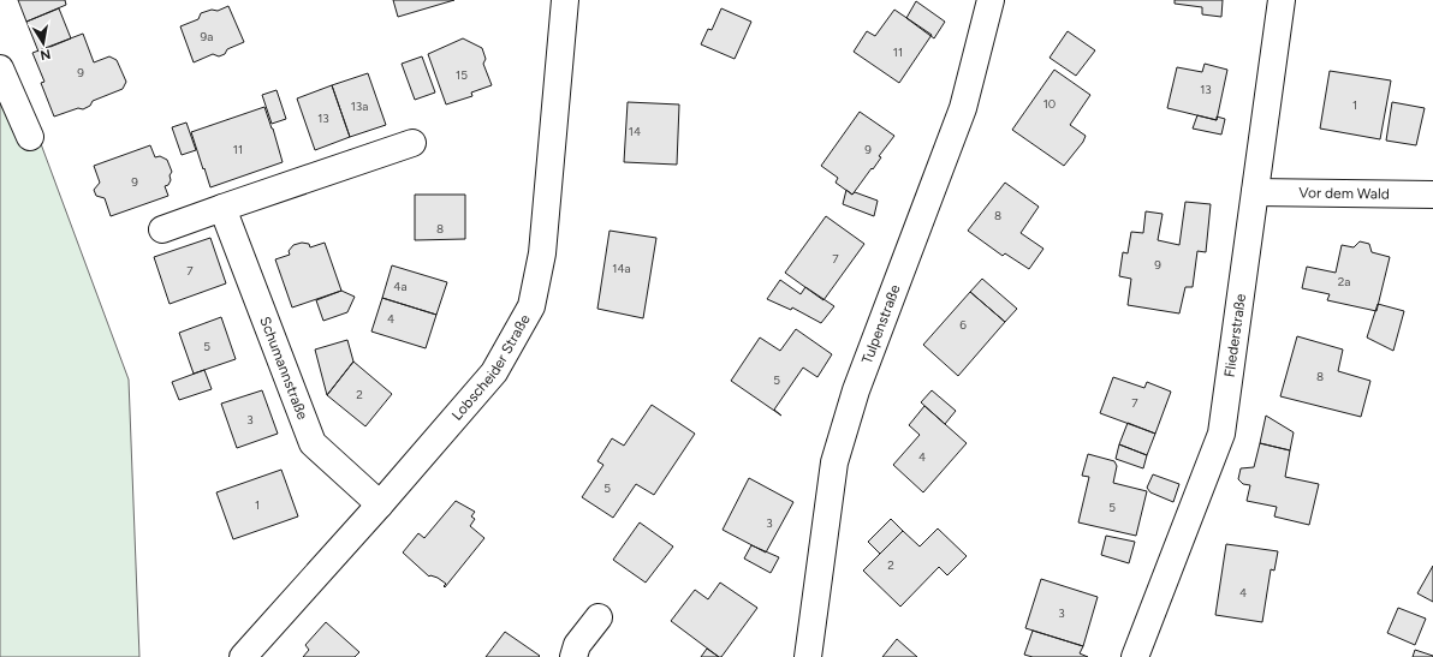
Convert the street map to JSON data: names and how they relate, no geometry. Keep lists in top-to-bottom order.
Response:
{
  "streets": {
    "street": [
      "Vor dem Wald",
      "Tulpenstraße",
      "Fliederstraße",
      "Lobscheider Straße",
      "Schumannstraße"
    ]
  },
  "crossings": [
    ["Vor dem Wald", "Fliederstraße"],
    ["Lobscheider Straße", "Schumannstraße"]
  ],
  "house_numbers": [
    "9a",
    "11",
    "9",
    "15",
    "13",
    "10",
    "1",
    "13a",
    "13",
    "14",
    "11",
    "9",
    "9",
    "8",
    "8",
    "7",
    "9",
    "14a",
    "7",
    "2a",
    "4a",
    "4",
    "6",
    "5",
    "8",
    "5",
    "2",
    "7",
    "3",
    "4",
    "5",
    "1",
    "5",
    "3",
    "2",
    "4",
    "3"
  ],
  "north": "bottom"
}
